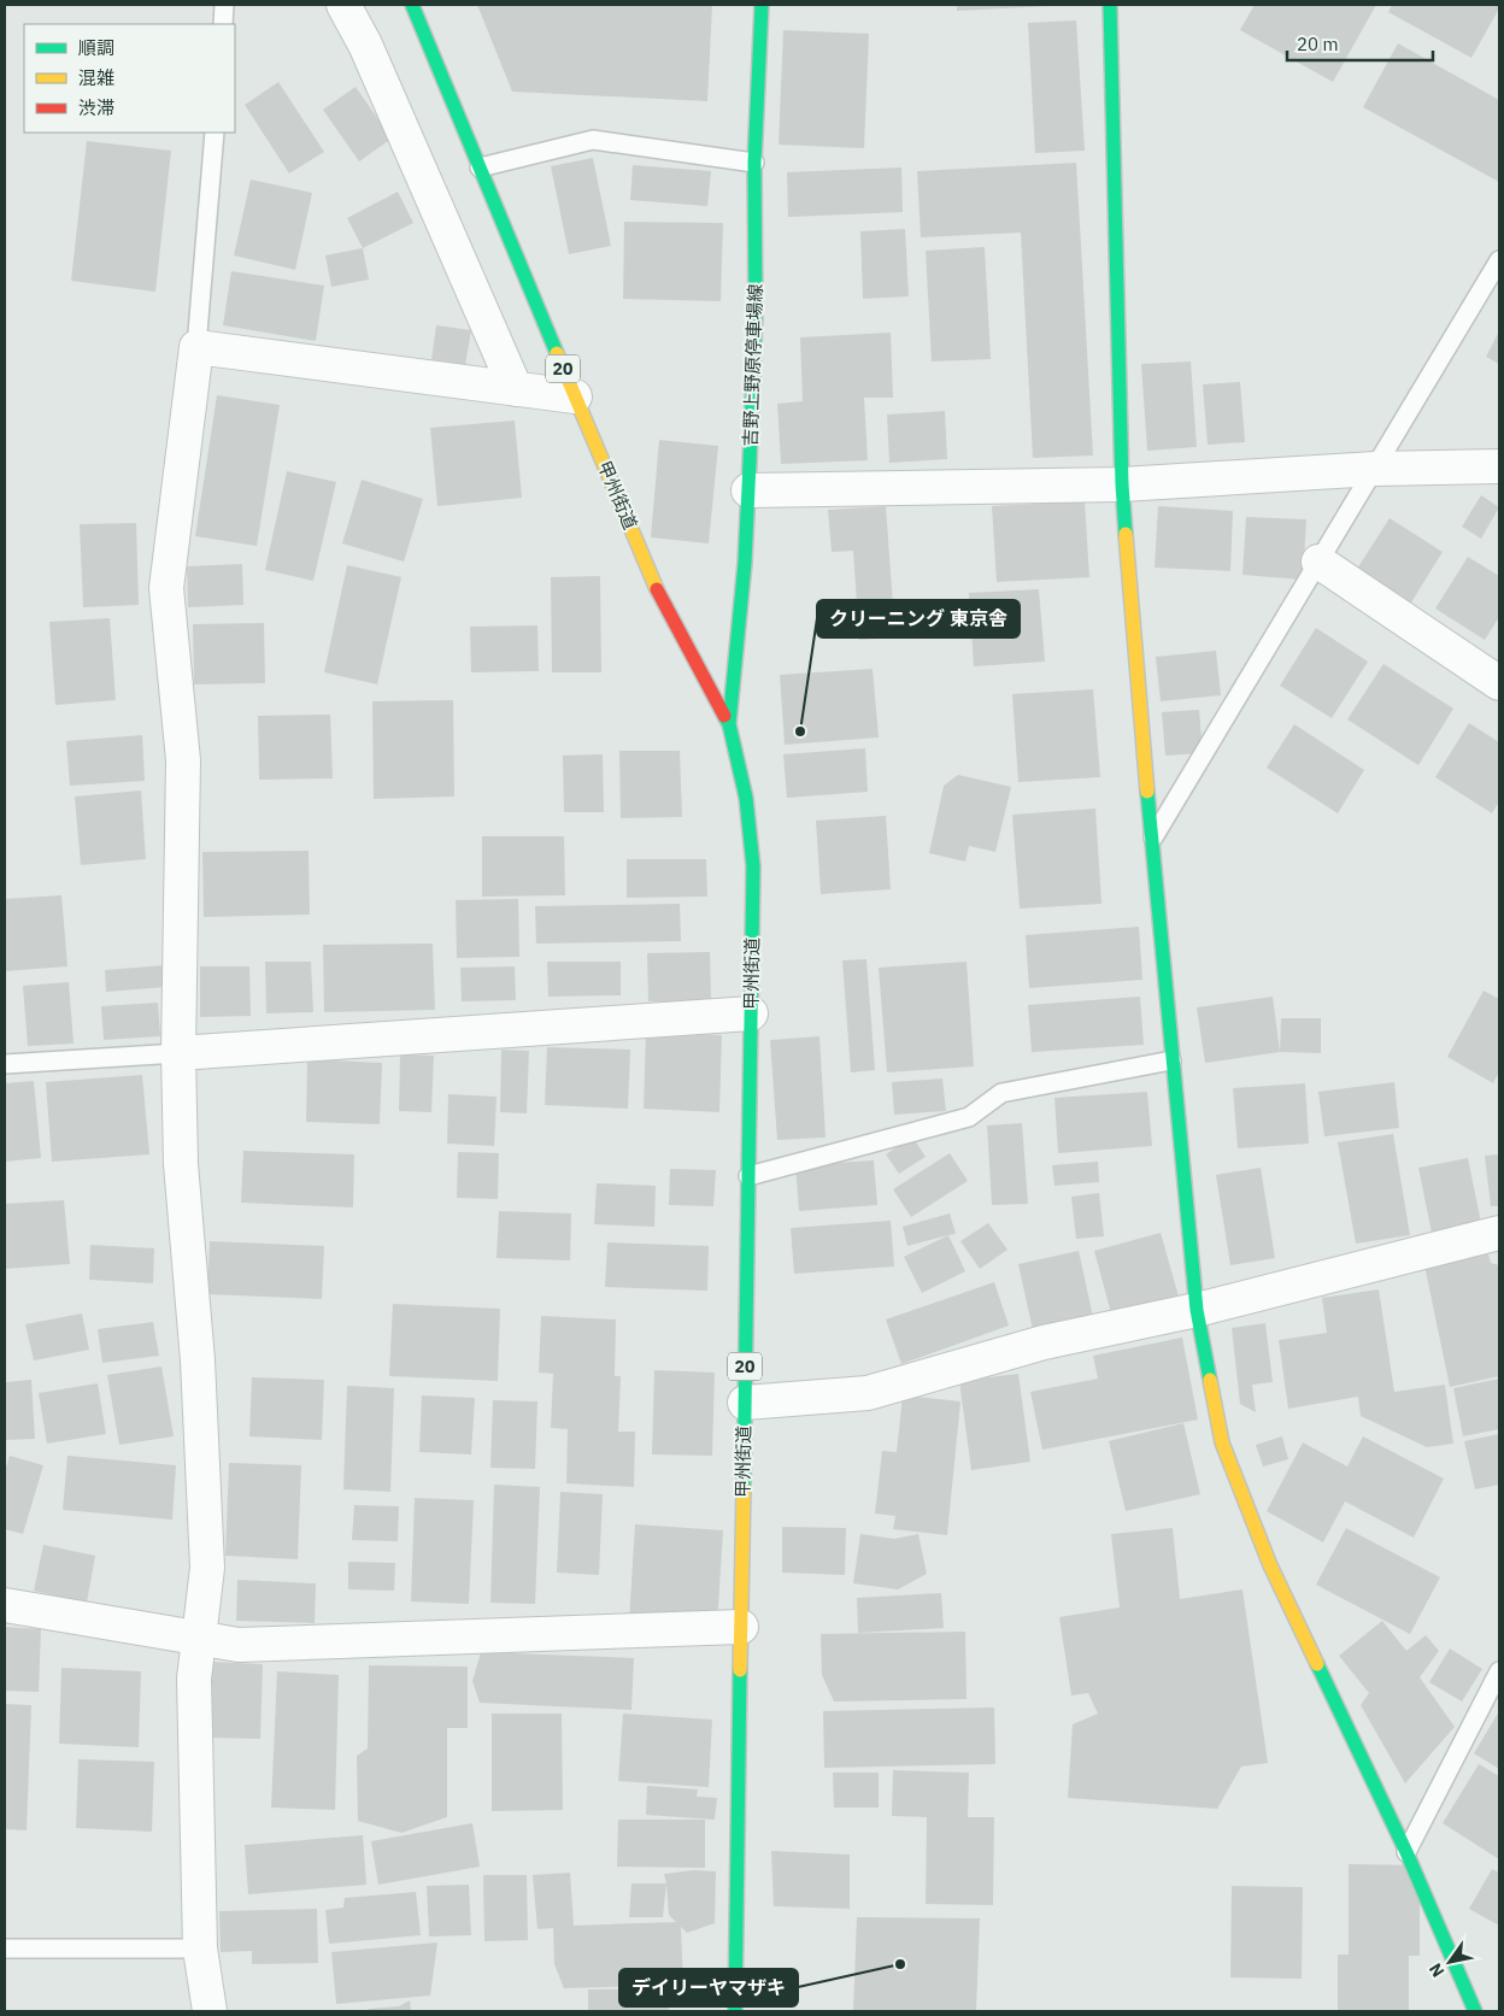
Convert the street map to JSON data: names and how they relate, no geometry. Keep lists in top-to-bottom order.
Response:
{
  "streets": {
    "main road": ["吉野上野原停車場線", "20", "甲州街道"]
  },
  "crossings": [
    ["吉野上野原停車場線", "甲州街道"]
  ],
  "places": ["クリーニング 東京舎", "デイリーヤマザキ"],
  "legend": ["順調", "混雑", "渋滞"],
  "scale_bar": "20 m",
  "north": "bottom left"
}
